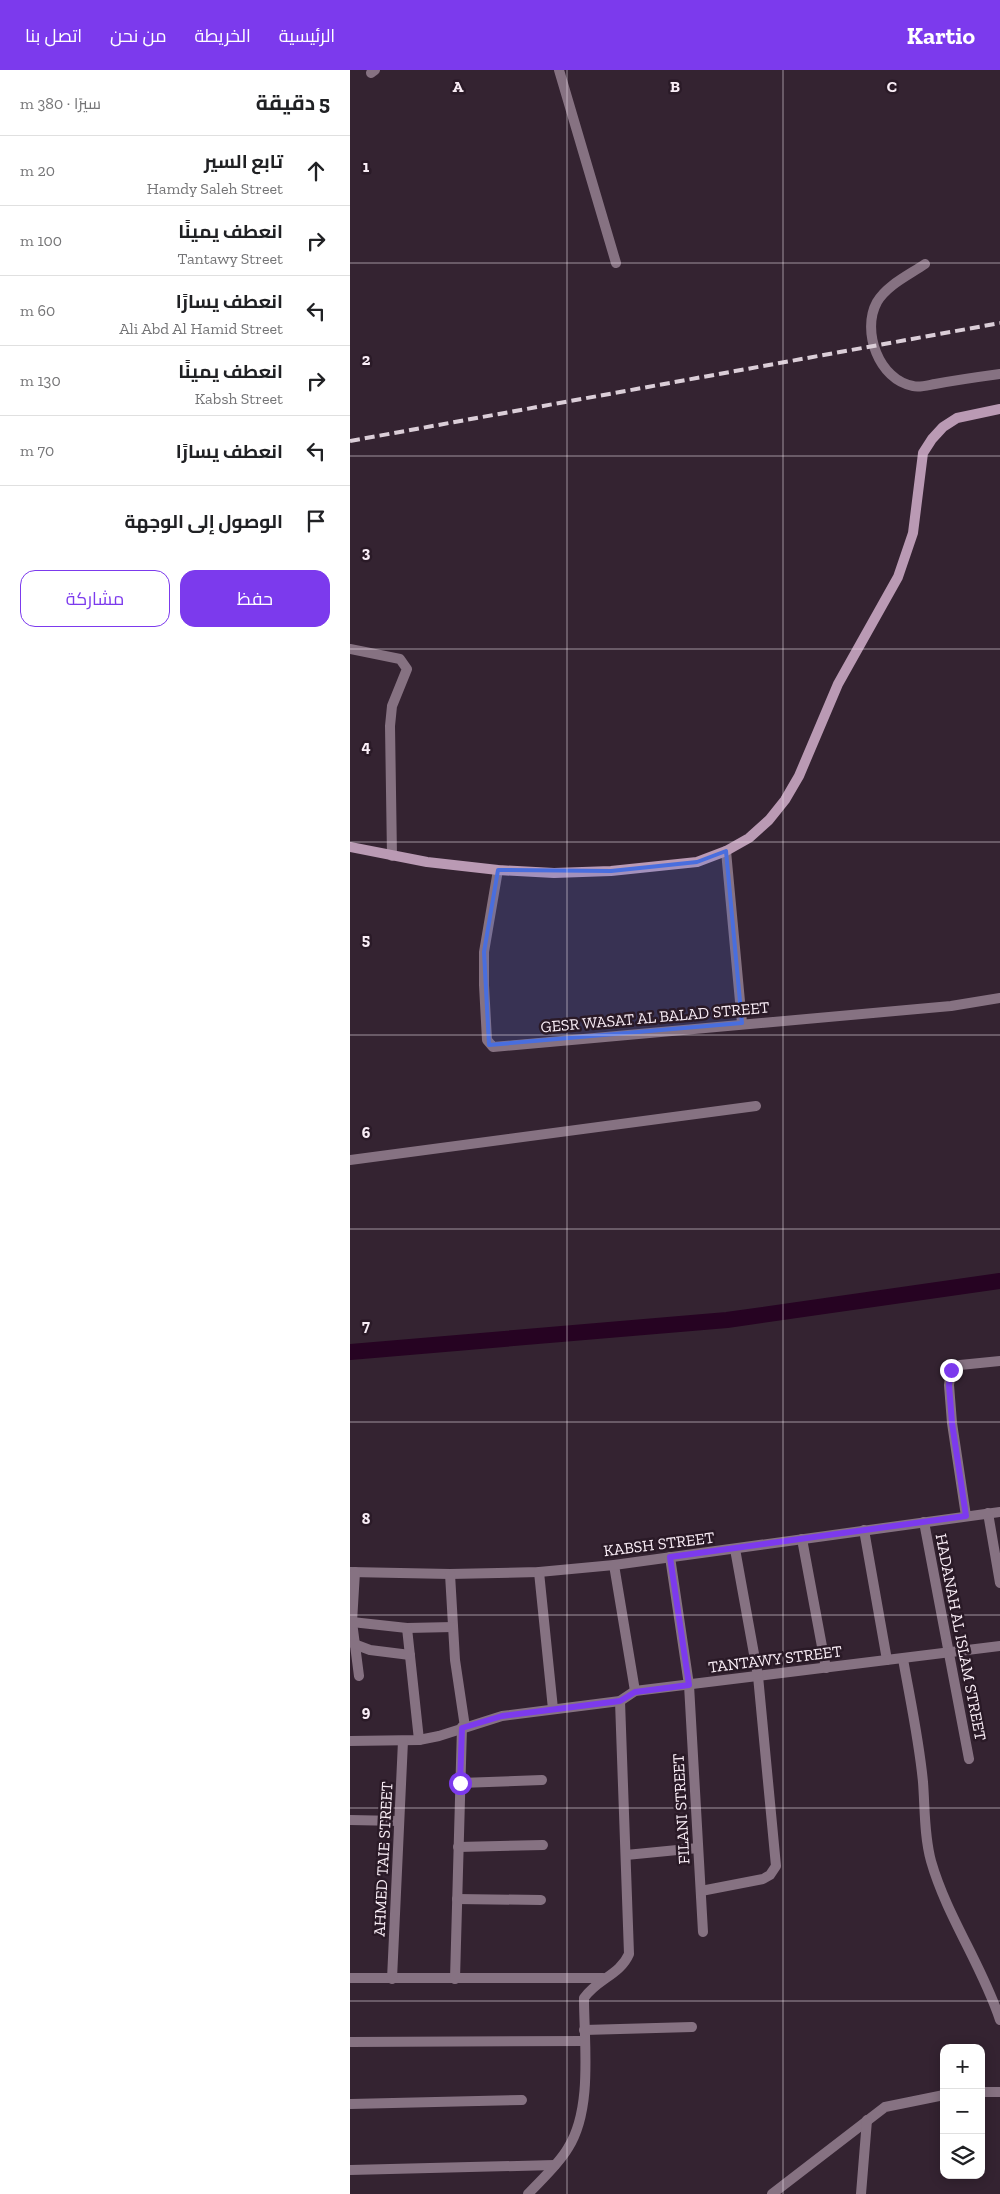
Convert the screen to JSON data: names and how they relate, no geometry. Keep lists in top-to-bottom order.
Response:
{
  "streets": {
    "street": [
      "GESR WASAT AL BALAD STREET",
      "KABSH STREET",
      "HADANAH AL ISLAM STREET",
      "TANTAWY STREET",
      "FILANI STREET",
      "AHMED TAIE STREET"
    ]
  },
  "crossings": [
    ["KABSH STREET", "HADANAH AL ISLAM STREET"],
    ["KABSH STREET", "FILANI STREET"],
    ["HADANAH AL ISLAM STREET", "TANTAWY STREET"],
    ["TANTAWY STREET", "FILANI STREET"],
    ["TANTAWY STREET", "AHMED TAIE STREET"]
  ],
  "page": {
    "header": "Kartio",
    "nav": [
      "الرئيسية",
      "الخريطة",
      "من نحن",
      "اتصل بنا"
    ],
    "heading": ["5 دقيقة", "سيرًا · 380 m"],
    "list": [
      ["تابع السير", "Hamdy Saleh Street", "20 m"],
      ["انعطف يمينًا", "Tantawy Street", "100 m"],
      ["انعطف يسارًا", "Ali Abd Al Hamid Street", "60 m"],
      ["انعطف يمينًا", "Kabsh Street", "130 m"],
      ["انعطف يسارًا", "70 m"],
      "الوصول إلى الوجهة"
    ],
    "buttons": ["حفظ", "مشاركة"],
    "map_buttons": ["+", "−"]
  },
  "grid": {
    "columns": ["A", "B", "C"],
    "rows": [
      "1",
      "2",
      "3",
      "4",
      "5",
      "6",
      "7",
      "8",
      "9"
    ]
  }
}
